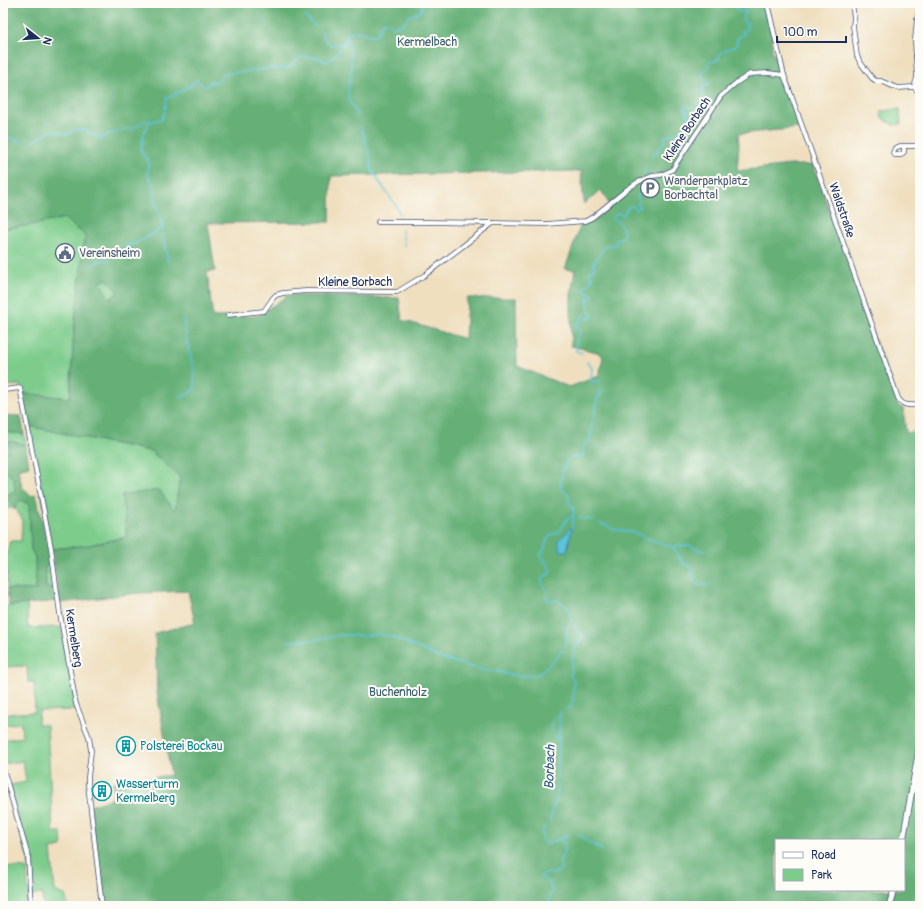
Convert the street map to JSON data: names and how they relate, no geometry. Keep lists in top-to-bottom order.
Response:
{
  "streets": {
    "street": ["Kleine Borbach", "Waldstraße", "Kermelberg"]
  },
  "crossings": [
    ["Kleine Borbach", "Waldstraße"]
  ],
  "water": ["Borbach"],
  "parks": ["Kermelbach", "Buchenholz"],
  "places": {
    "parking": ["Wanderparkplatz Borbachtal"],
    "public building": ["Vereinsheim"],
    "building": ["Polsterei Bockau", "Wasserturm Kermelberg"]
  },
  "legend": ["Road", "Park"],
  "scale_bar": "100 m",
  "north": "right"
}
